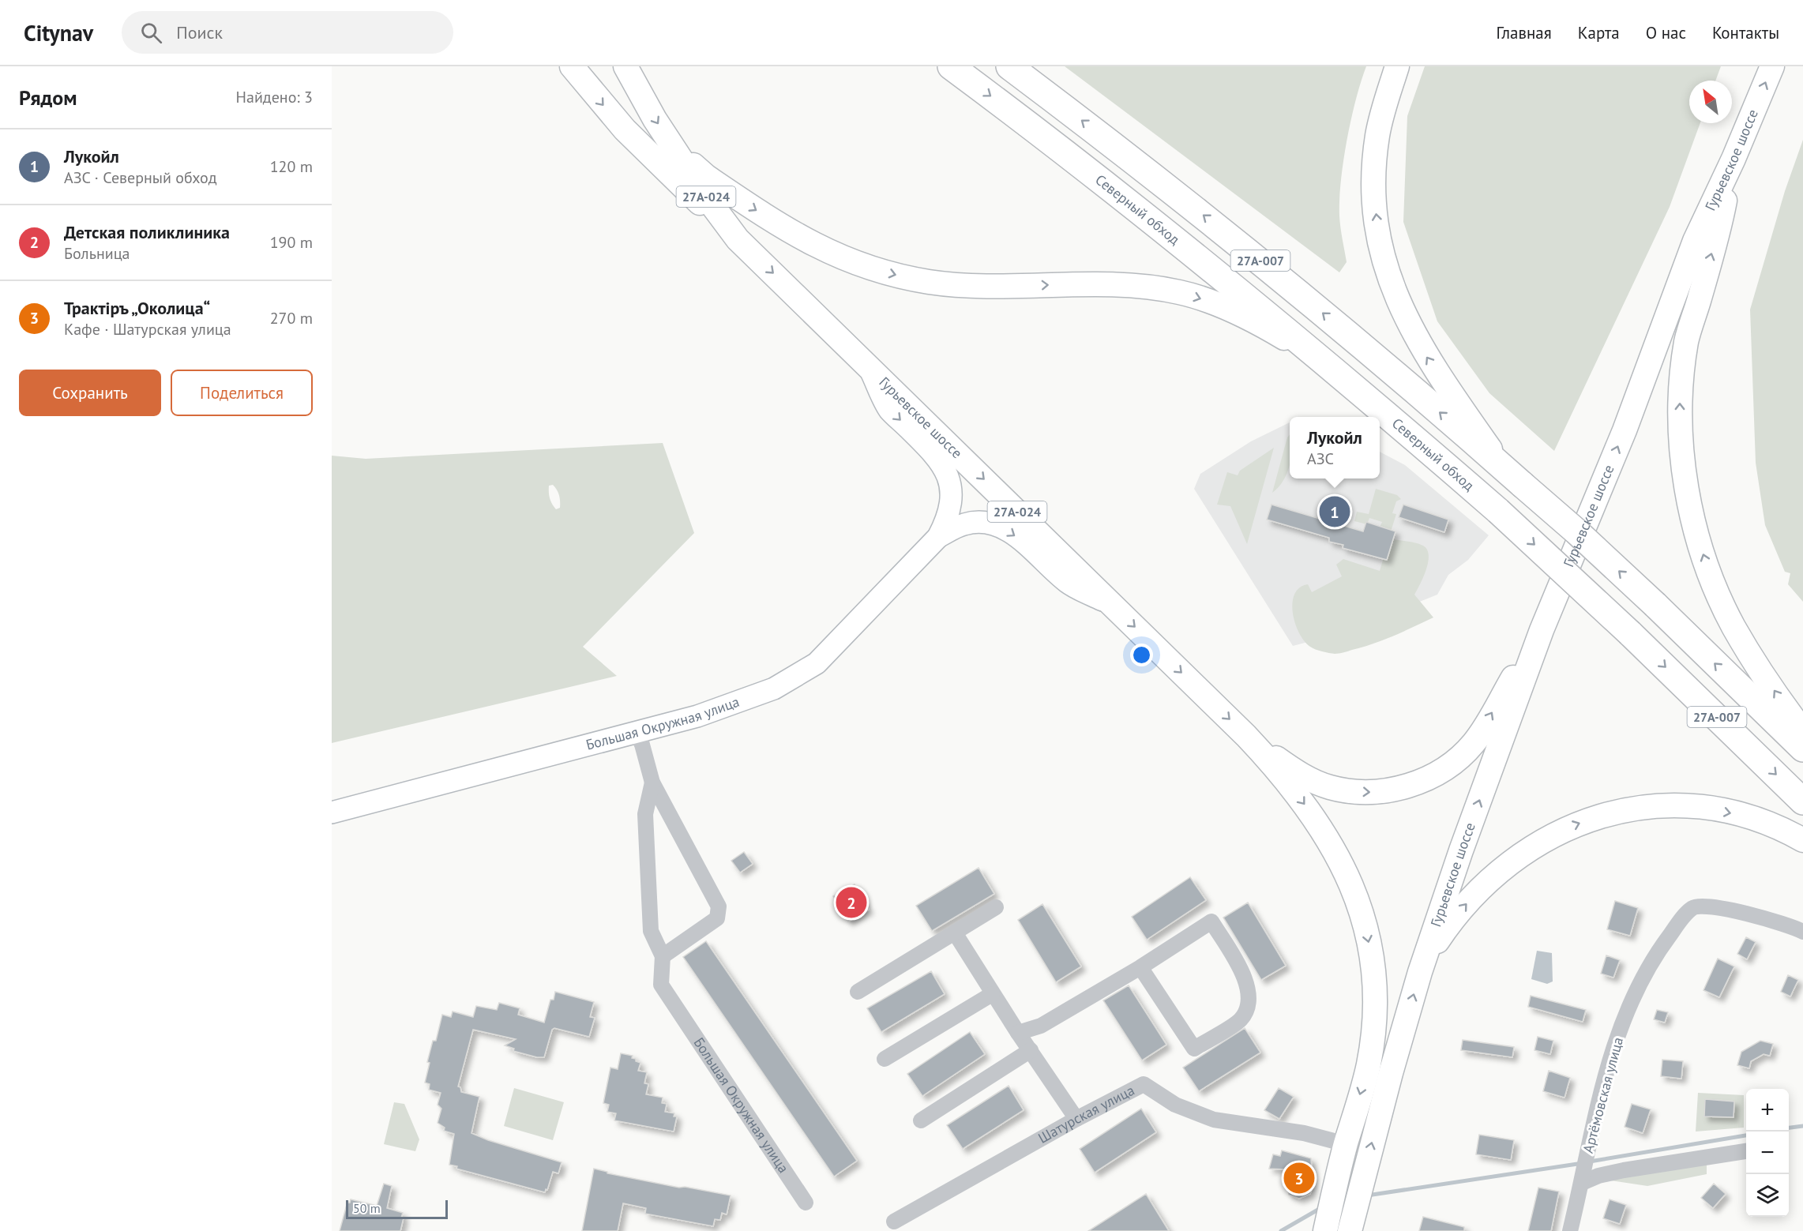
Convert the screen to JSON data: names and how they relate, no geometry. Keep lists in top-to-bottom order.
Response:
{
  "streets": {
    "highway": ["Северный обход", "27А-007"],
    "main road": ["Гурьевское шоссе", "27А-024", "Большая Окружная улица"],
    "street": ["Артёмовская улица", "Шатурская улица"]
  },
  "scale_bar": "50 m",
  "north": "top left",
  "page": {
    "header": "Citynav",
    "search": "Поиск",
    "nav": [
      "Главная",
      "Карта",
      "О нас",
      "Контакты"
    ],
    "heading": ["Рядом", "Найдено: 3"],
    "list": [
      {
        "mark": "1",
        "name": "Лукойл",
        "note": "АЗС · Северный обход",
        "value": "120 m"
      },
      {
        "mark": "2",
        "name": "Детская поликлиника",
        "note": "Больница",
        "value": "190 m"
      },
      {
        "mark": "3",
        "name": "Трактiръ „Околица“",
        "note": "Кафе · Шатурская улица",
        "value": "270 m"
      }
    ],
    "buttons": ["Сохранить", "Поделиться"],
    "popup": ["Лукойл", "АЗС"],
    "pins": ["1", "2", "3"],
    "map_buttons": ["+", "−"],
    "scale": "50 m"
  }
}
